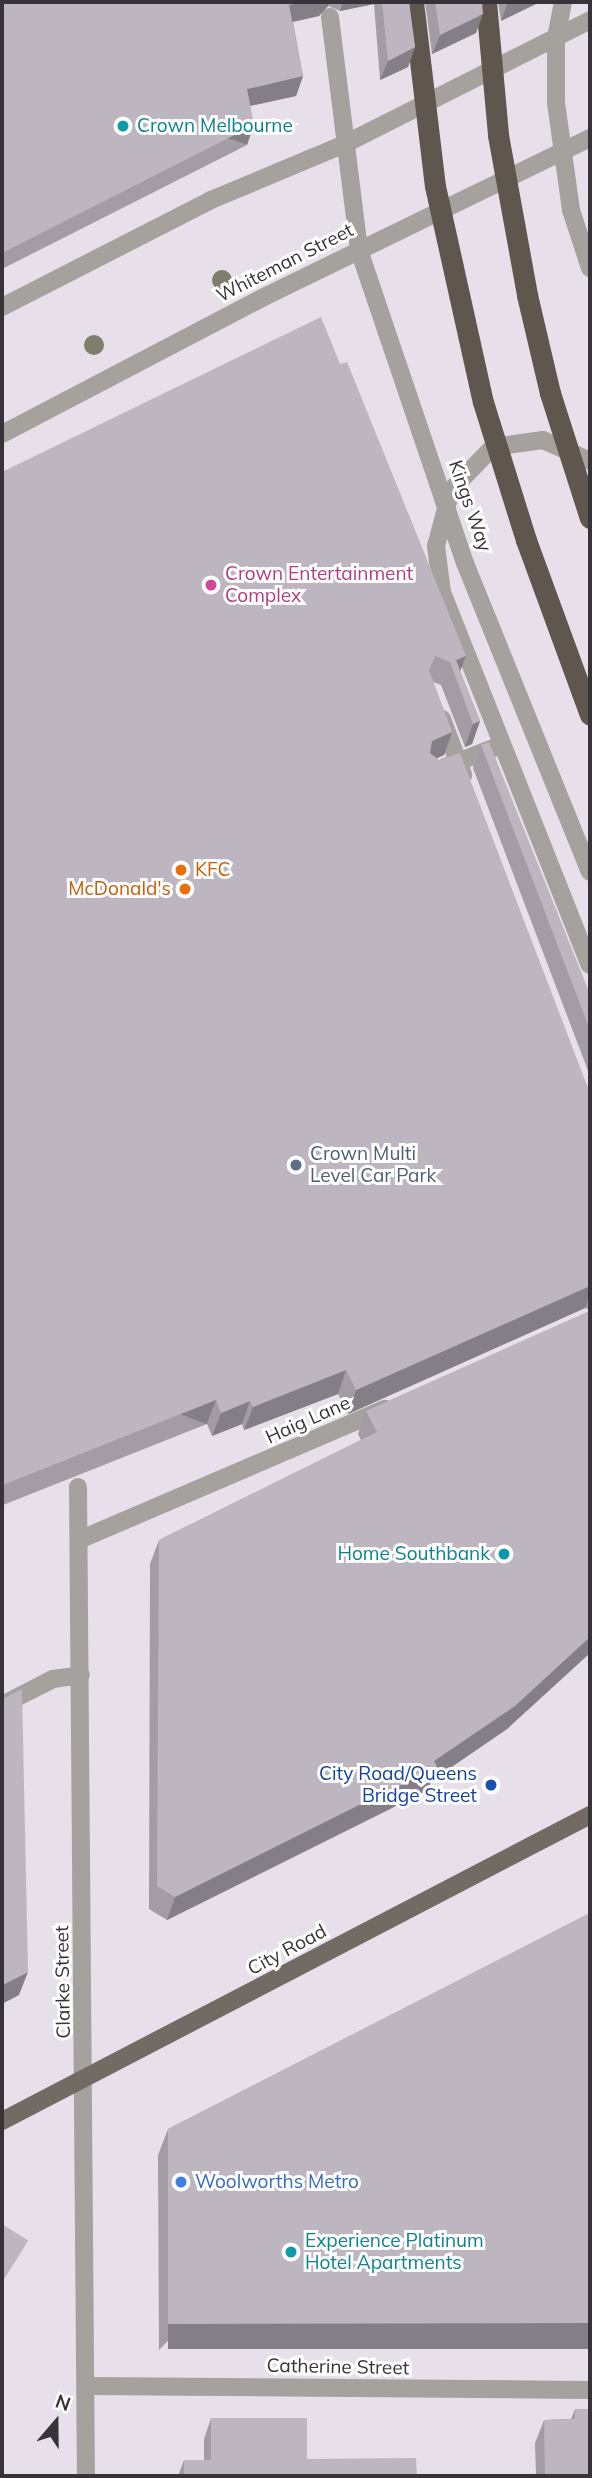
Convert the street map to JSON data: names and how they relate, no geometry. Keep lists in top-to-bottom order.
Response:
{
  "streets": {
    "main road": ["City Road"],
    "street": [
      "Whiteman Street",
      "Kings Way",
      "Haig Lane",
      "Clarke Street",
      "Catherine Street"
    ]
  },
  "crossings": [
    ["Whiteman Street", "Kings Way"],
    ["Haig Lane", "Clarke Street"],
    ["City Road", "Clarke Street"],
    ["Clarke Street", "Catherine Street"]
  ],
  "places": [
    "Crown Melbourne",
    "Crown Entertainment Complex",
    "KFC",
    "McDonald's",
    "Crown Multi Level Car Park",
    "Home Southbank",
    "City Road/Queens Bridge Street",
    "Woolworths Metro",
    "Experience Platinum Hotel Apartments"
  ],
  "north": "top"
}
